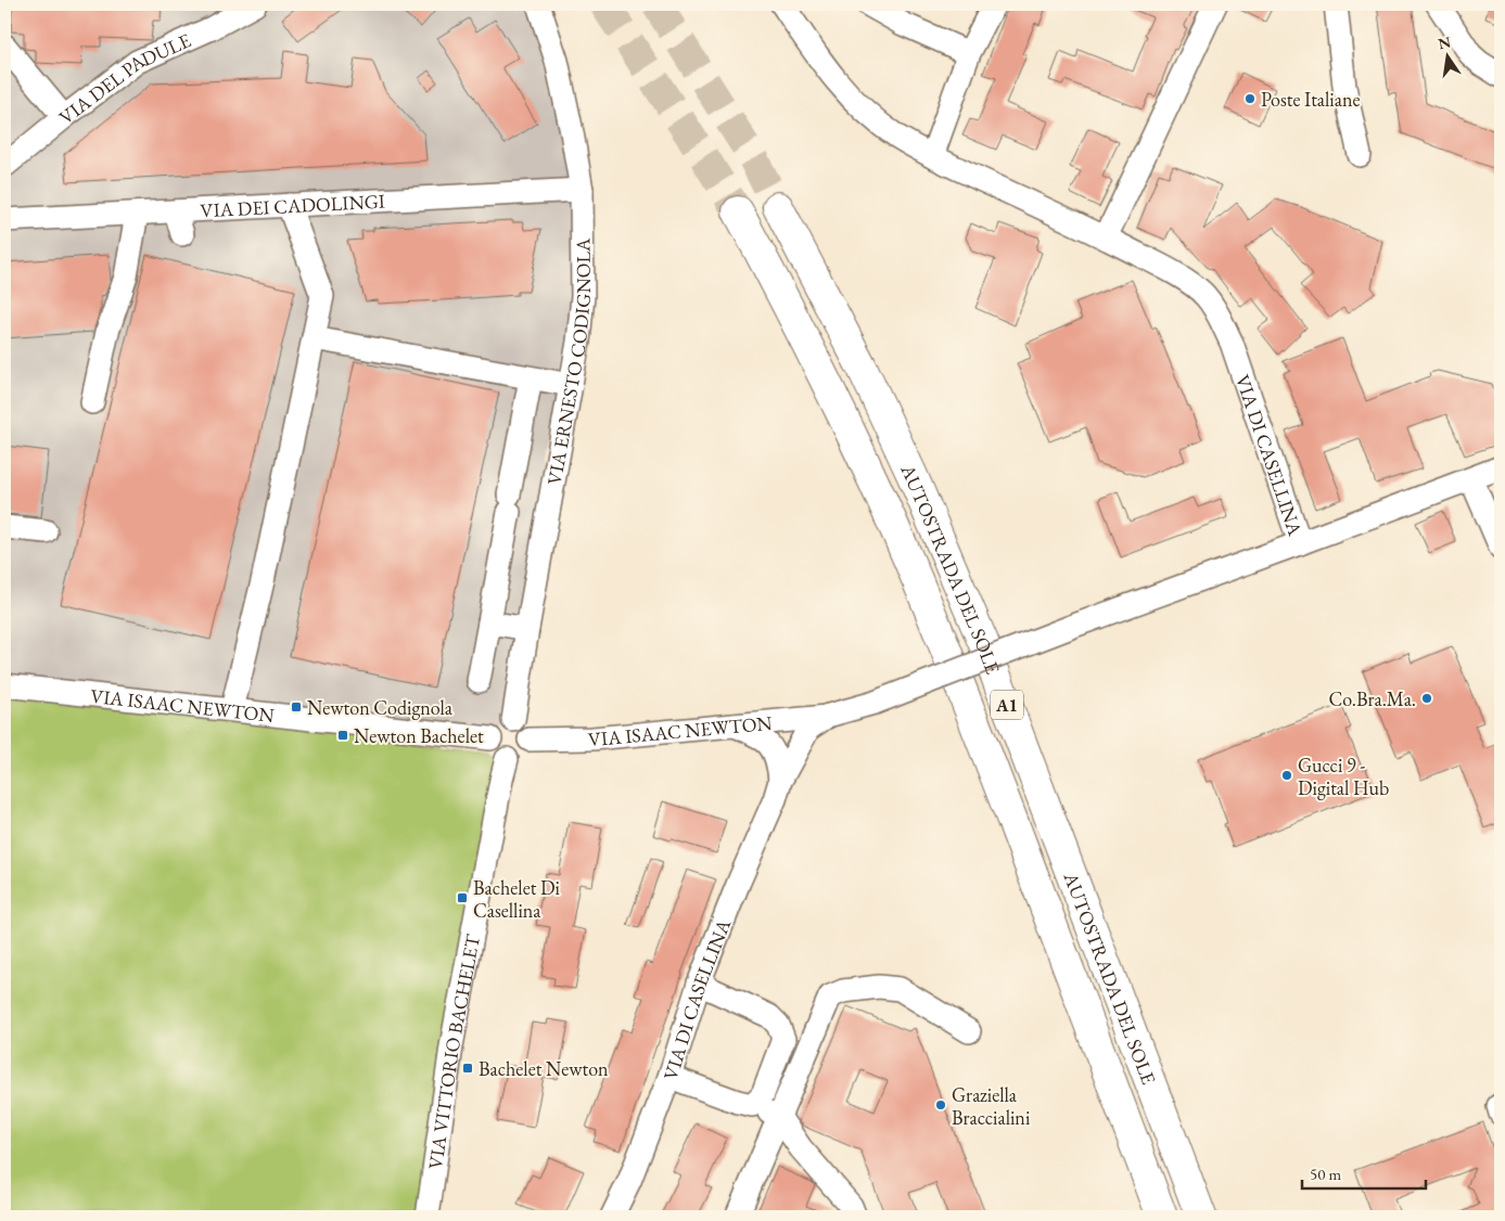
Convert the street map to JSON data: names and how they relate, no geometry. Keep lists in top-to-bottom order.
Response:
{
  "streets": {
    "highway": ["AUTOSTRADA DEL SOLE", "A1"],
    "street": [
      "VIA DEL PADULE",
      "VIA DEI CADOLINGI",
      "VIA ERNESTO CODIGNOLA",
      "VIA DI CASELLINA",
      "VIA ISAAC NEWTON",
      "VIA VITTORIO BACHELET"
    ]
  },
  "crossings": [
    ["VIA DEI CADOLINGI", "VIA ERNESTO CODIGNOLA"],
    ["VIA ERNESTO CODIGNOLA", "VIA ISAAC NEWTON"],
    ["VIA ERNESTO CODIGNOLA", "VIA VITTORIO BACHELET"],
    ["VIA DI CASELLINA", "VIA ISAAC NEWTON"],
    ["VIA ISAAC NEWTON", "VIA VITTORIO BACHELET"]
  ],
  "places": {
    "other": [
      "Poste Italiane",
      "Co.Bra.Ma.",
      "Gucci 9 - Digital Hub",
      "Graziella Braccialini"
    ],
    "transit": [
      "Newton Codignola",
      "Newton Bachelet",
      "Bachelet Di Casellina",
      "Bachelet Newton"
    ]
  },
  "scale_bar": "50 m",
  "north": "top"
}
